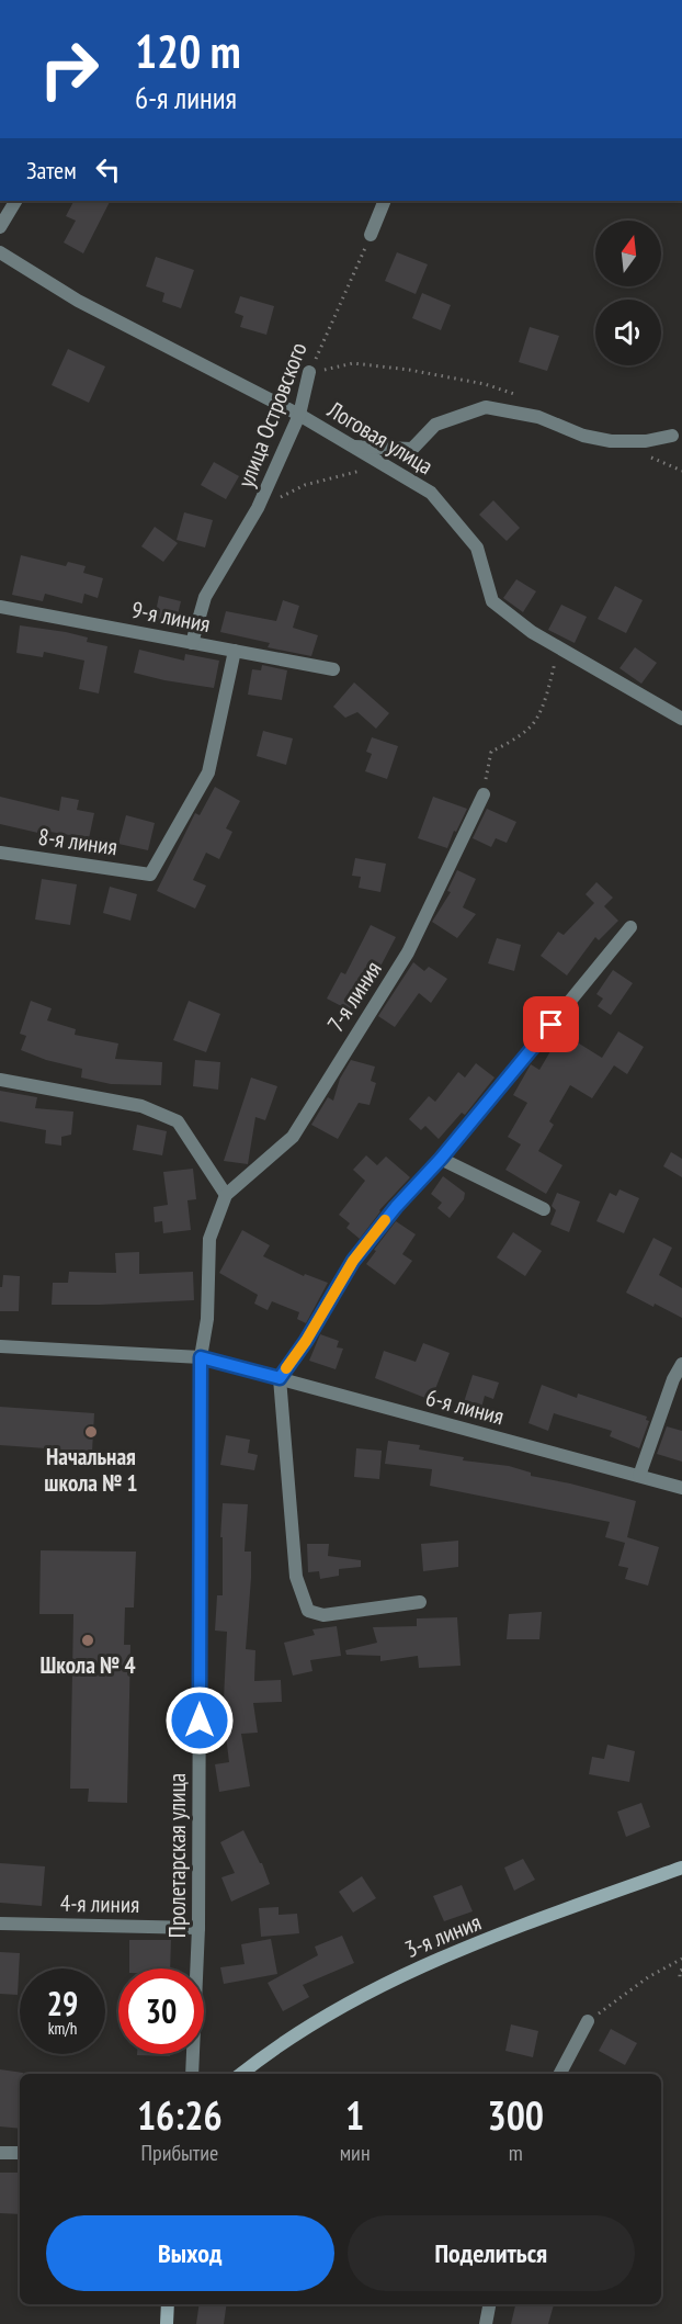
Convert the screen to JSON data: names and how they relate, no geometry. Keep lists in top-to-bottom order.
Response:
{
  "streets": {
    "main road": ["3-я линия"],
    "street": [
      "улица Островского",
      "Логовая улица",
      "9-я линия",
      "8-я линия",
      "7-я линия",
      "6-я линия",
      "Пролетарская улица",
      "4-я линия"
    ]
  },
  "crossings": [
    ["улица Островского", "Логовая улица"],
    ["улица Островского", "9-я линия"],
    ["9-я линия", "8-я линия"],
    ["7-я линия", "6-я линия"],
    ["7-я линия", "Пролетарская улица"],
    ["6-я линия", "Пролетарская улица"],
    ["Пролетарская улица", "4-я линия"]
  ],
  "places": ["Начальная школа № 1", "Школа № 4"],
  "north": "top",
  "page": {
    "turn": ["120 m", "6-я линия"],
    "then": "Затем",
    "speed": "29 km/h",
    "limit": "30",
    "eta": [
      "16:26",
      "Прибытие",
      "1",
      "мин",
      "300",
      "m"
    ],
    "buttons": ["Выход", "Поделиться"]
  }
}
